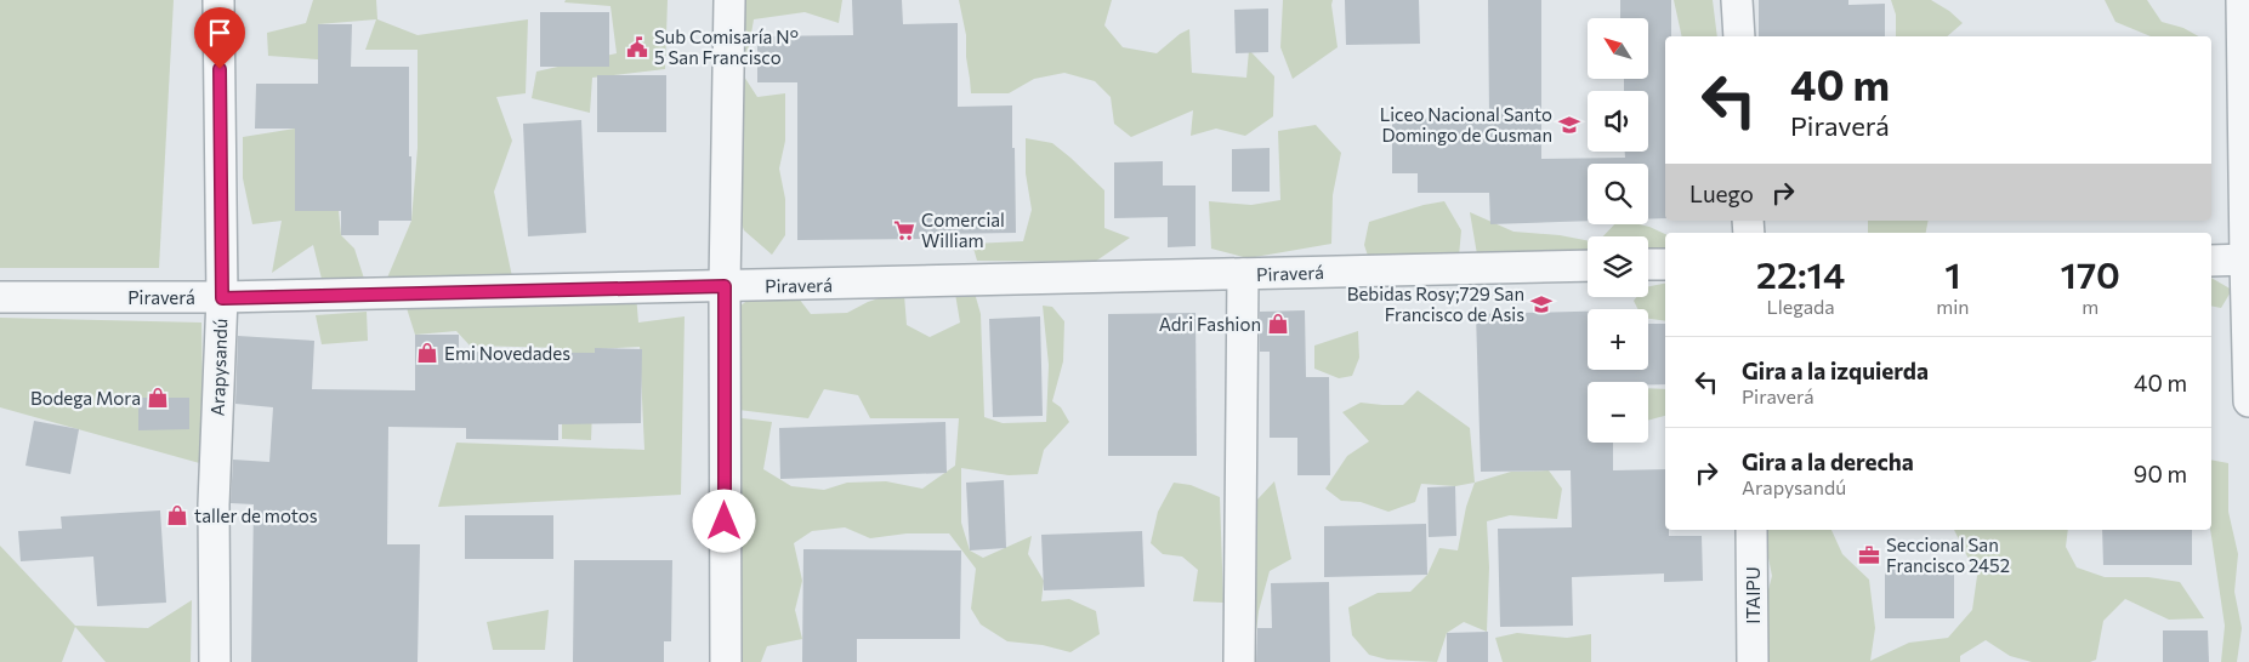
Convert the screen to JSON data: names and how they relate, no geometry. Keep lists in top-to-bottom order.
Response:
{
  "streets": {
    "street": ["Piraverá", "Arapysandú", "ITAIPU"]
  },
  "crossings": [
    ["Piraverá", "Arapysandú"]
  ],
  "places": {
    "public building": ["Sub Comisaría N° 5 San Francisco"],
    "school or university": ["Liceo Nacional Santo Domingo de Gusman", "Bebidas Rosy;729 San Francisco de Asis"],
    "supermarket": ["Comercial William"],
    "shop": [
      "Adri Fashion",
      "Emi Novedades",
      "Bodega Mora",
      "taller de motos"
    ],
    "office": ["Seccional San Francisco 2452"]
  },
  "north": "top left",
  "page": {
    "map_buttons": ["+", "−"],
    "turn": ["40 m", "Piraverá"],
    "then": "Luego",
    "eta": [
      "22:14",
      "Llegada",
      "1",
      "min",
      "170",
      "m"
    ],
    "list": [
      {
        "name": "Gira a la izquierda",
        "note": "Piraverá",
        "value": "40 m"
      },
      {
        "name": "Gira a la derecha",
        "note": "Arapysandú",
        "value": "90 m"
      }
    ]
  }
}
